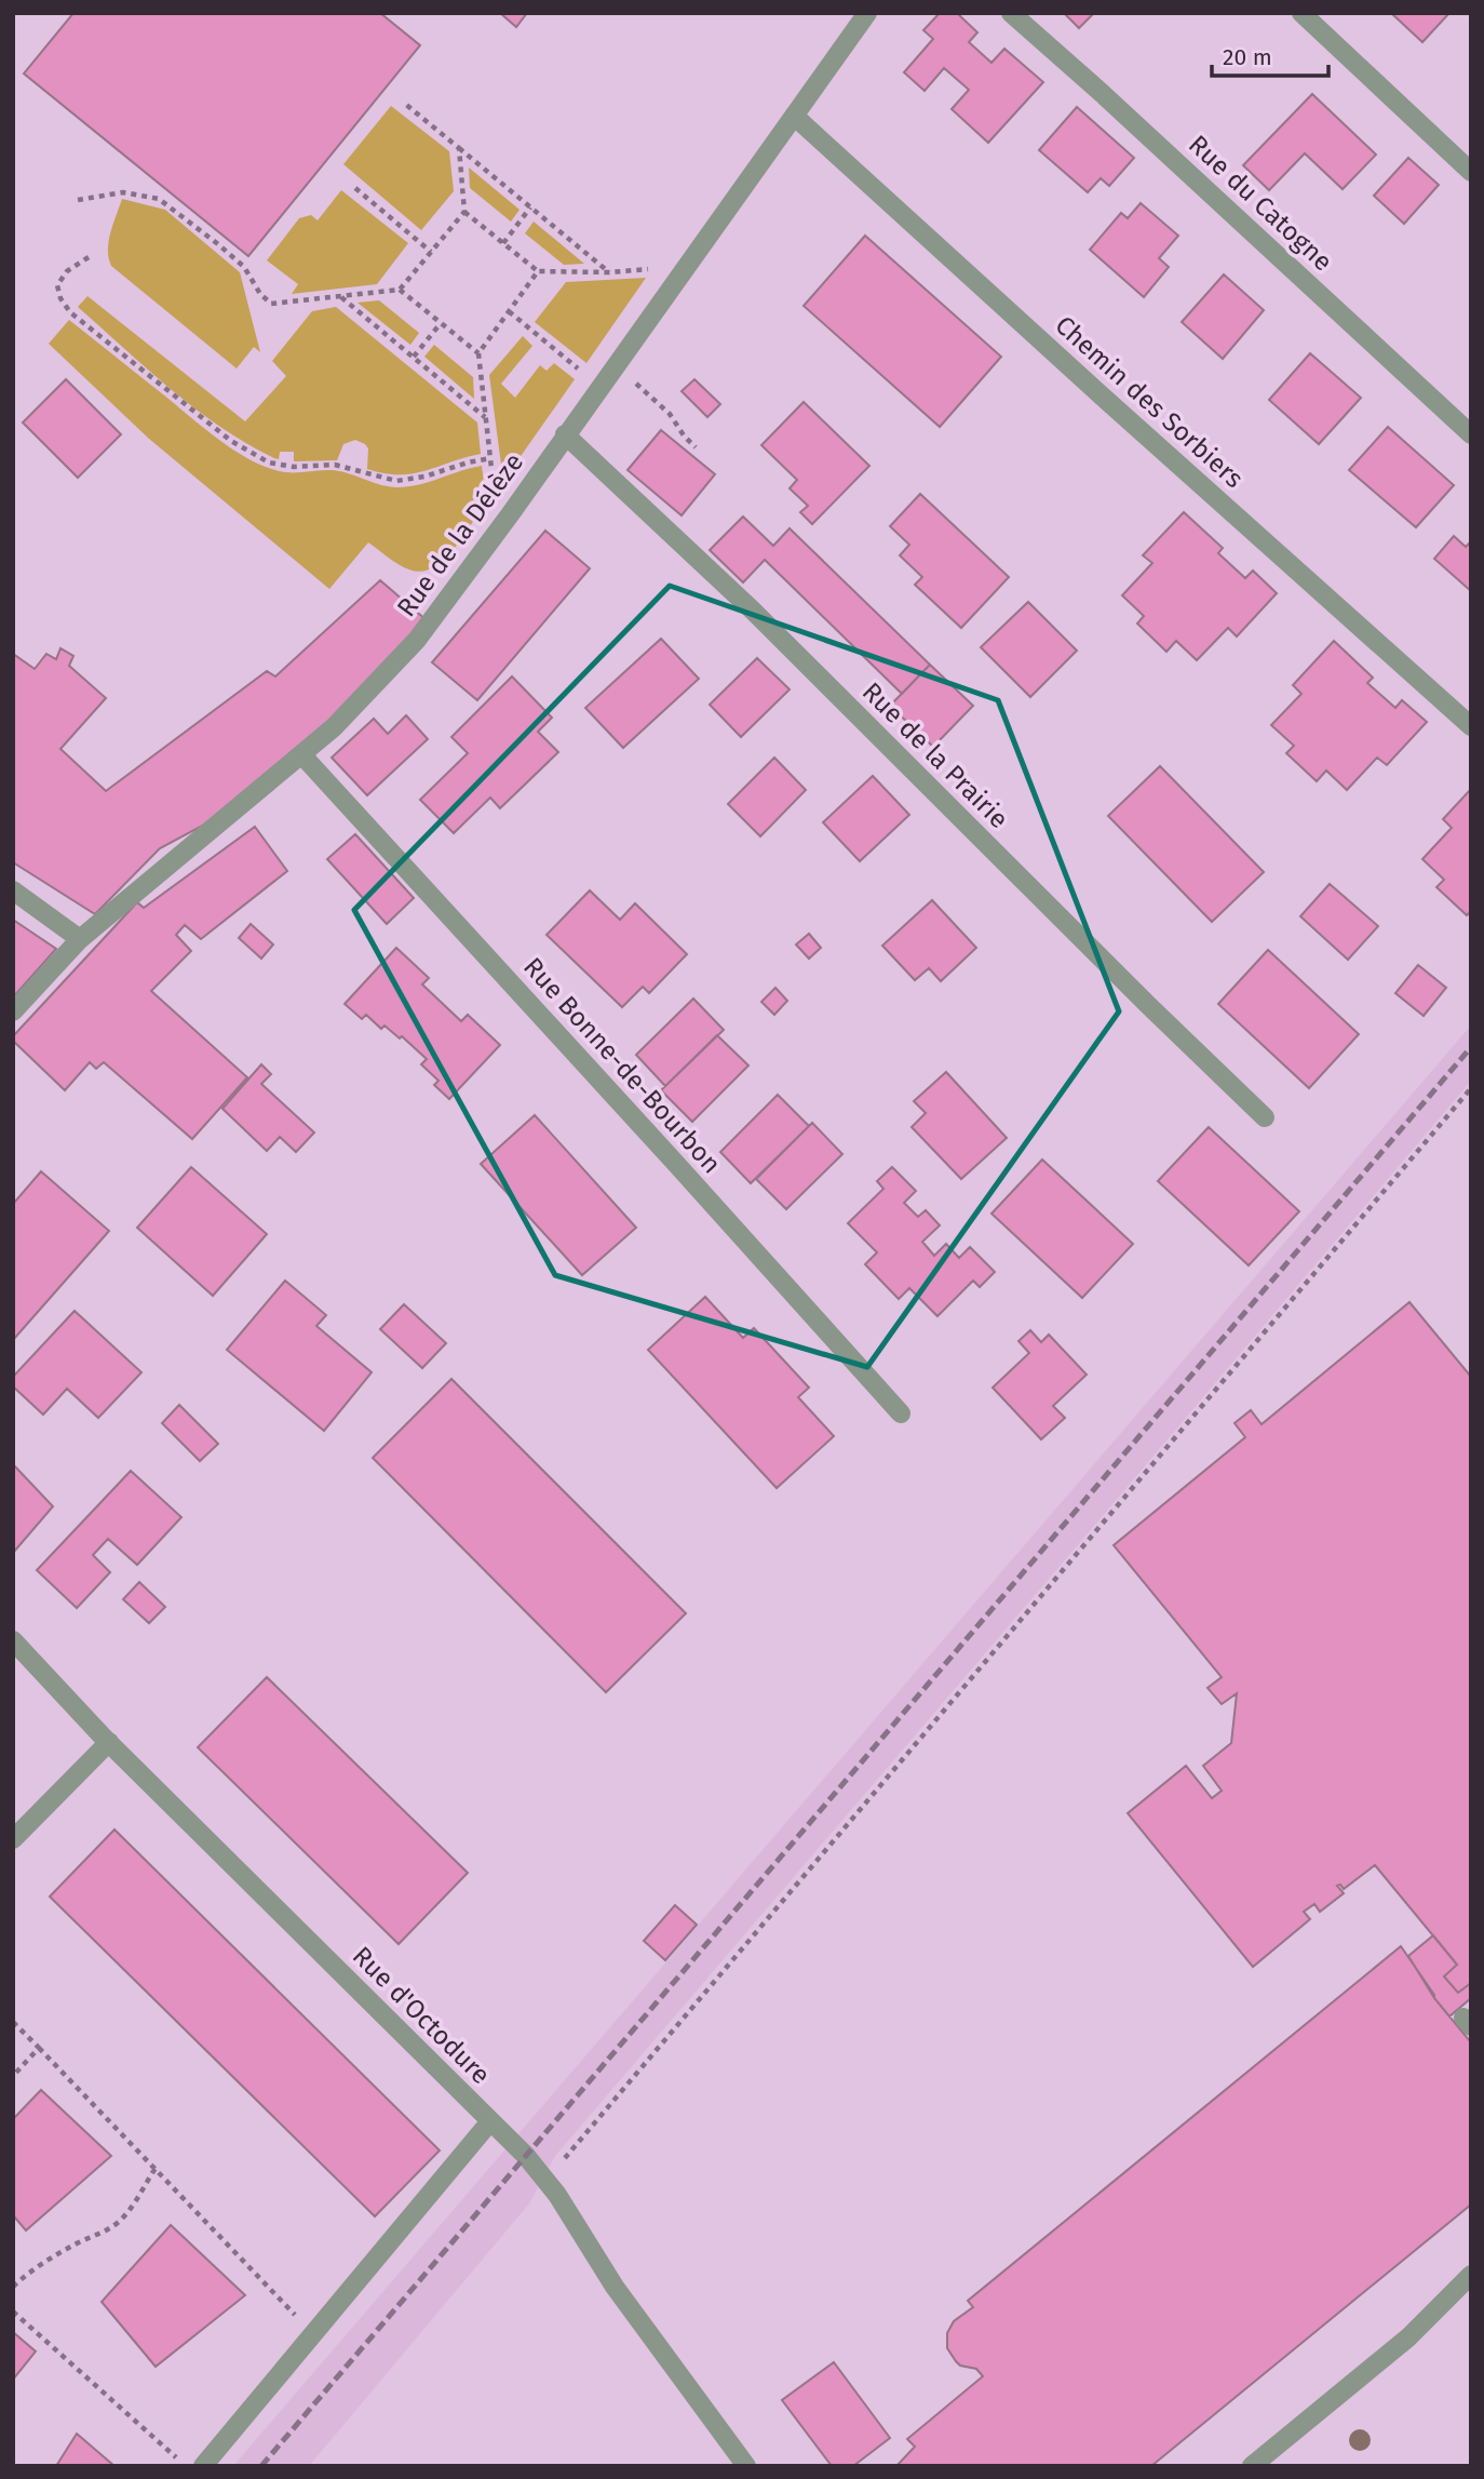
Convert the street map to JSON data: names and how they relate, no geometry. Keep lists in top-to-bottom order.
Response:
{
  "streets": {
    "street": [
      "Rue du Catogne",
      "Chemin des Sorbiers",
      "Rue de la Délèze",
      "Rue de la Prairie",
      "Rue Bonne-de-Bourbon",
      "Rue d'Octodure"
    ]
  },
  "crossings": [
    ["Chemin des Sorbiers", "Rue de la Délèze"],
    ["Rue de la Délèze", "Rue de la Prairie"],
    ["Rue de la Délèze", "Rue Bonne-de-Bourbon"]
  ],
  "scale_bar": "20 m"
}
